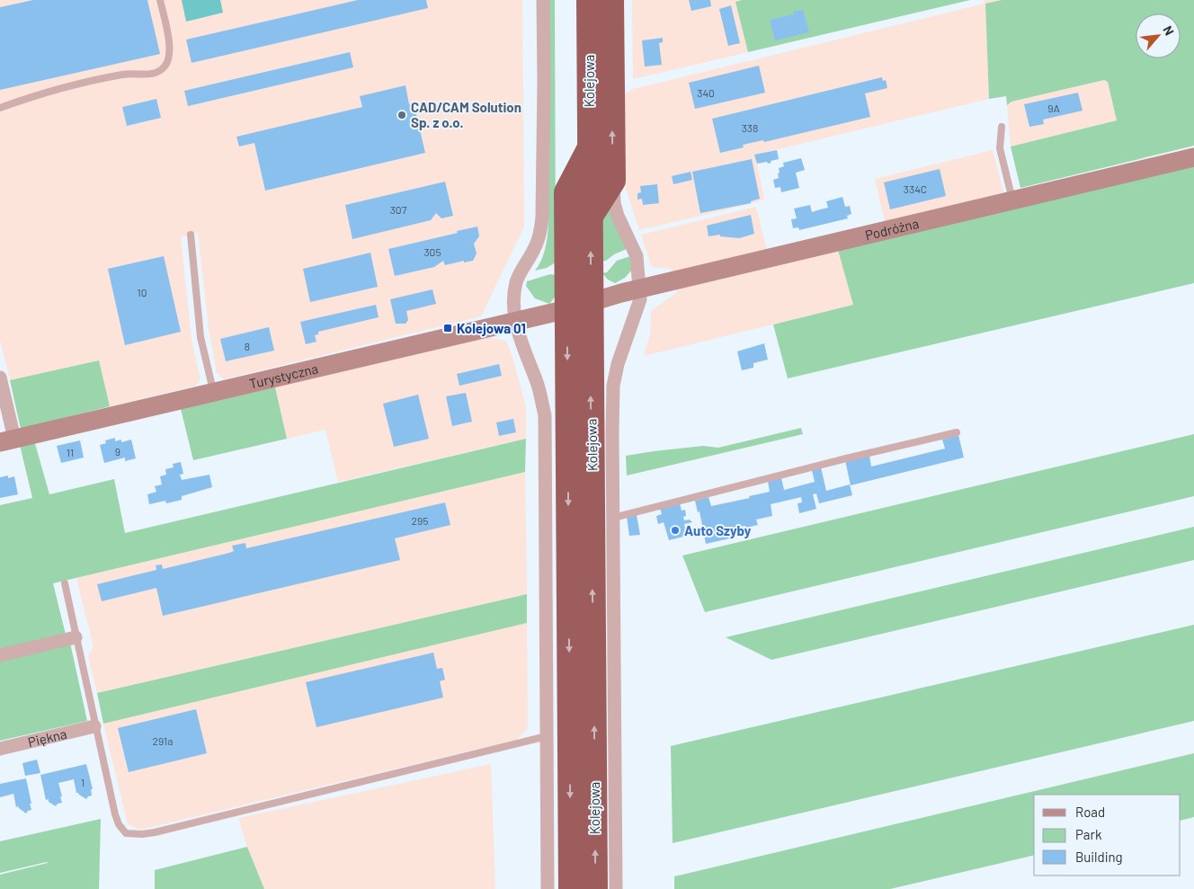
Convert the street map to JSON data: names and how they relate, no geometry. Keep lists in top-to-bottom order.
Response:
{
  "streets": {
    "highway": ["Kolejowa"],
    "street": ["Podróżna", "Turystyczna", "Piękna"]
  },
  "crossings": [
    ["Kolejowa", "Podróżna"],
    ["Kolejowa", "Turystyczna"],
    ["Podróżna", "Turystyczna"]
  ],
  "places": {
    "other": ["CAD/CAM Solution Sp. z o.o.", "Auto Szyby"],
    "transit": ["Kolejowa 01"]
  },
  "house_numbers": [
    "340",
    "9A",
    "338",
    "334C",
    "307",
    "305",
    "10",
    "8",
    "9",
    "11",
    "295",
    "291a",
    "1"
  ],
  "legend": ["Road", "Park", "Building"],
  "north": "top right"
}
